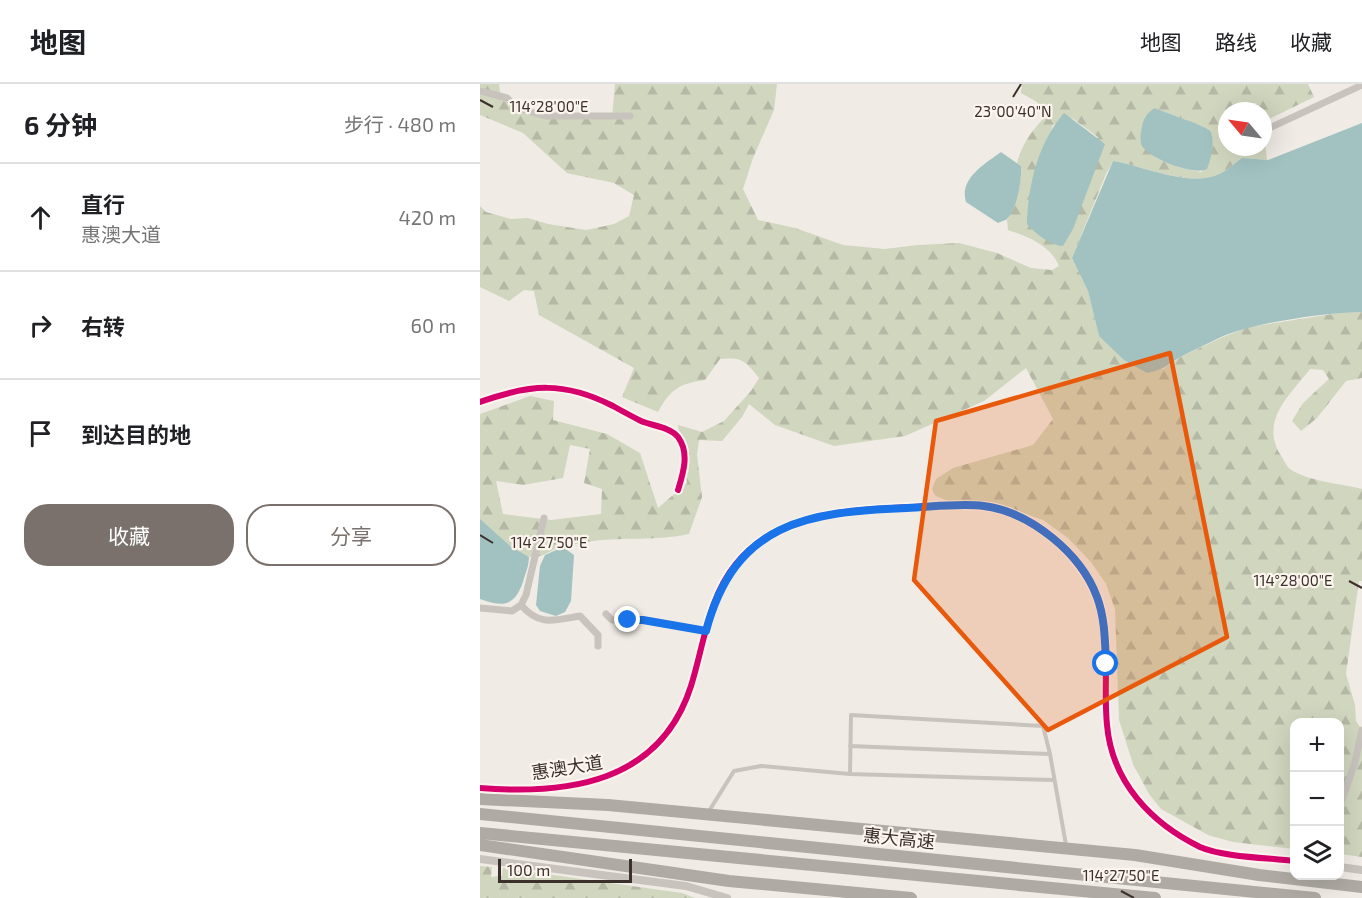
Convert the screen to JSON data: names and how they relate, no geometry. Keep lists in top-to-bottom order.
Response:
{
  "streets": {
    "highway": ["惠大高速"],
    "street": ["惠澳大道"]
  },
  "scale_bar": "100 m",
  "north": "top left",
  "page": {
    "header": "地图",
    "nav": ["地图", "路线", "收藏"],
    "heading": ["6 分钟", "步行 · 480 m"],
    "list": [
      ["直行", "惠澳大道", "420 m"],
      ["右转", "60 m"],
      "到达目的地"
    ],
    "buttons": ["收藏", "分享"],
    "map_buttons": ["+", "−"],
    "scale": "100 m"
  },
  "coordinates": ["114°28'00\"E", "23°00'40\"N", "114°27'50\"E"]
}
